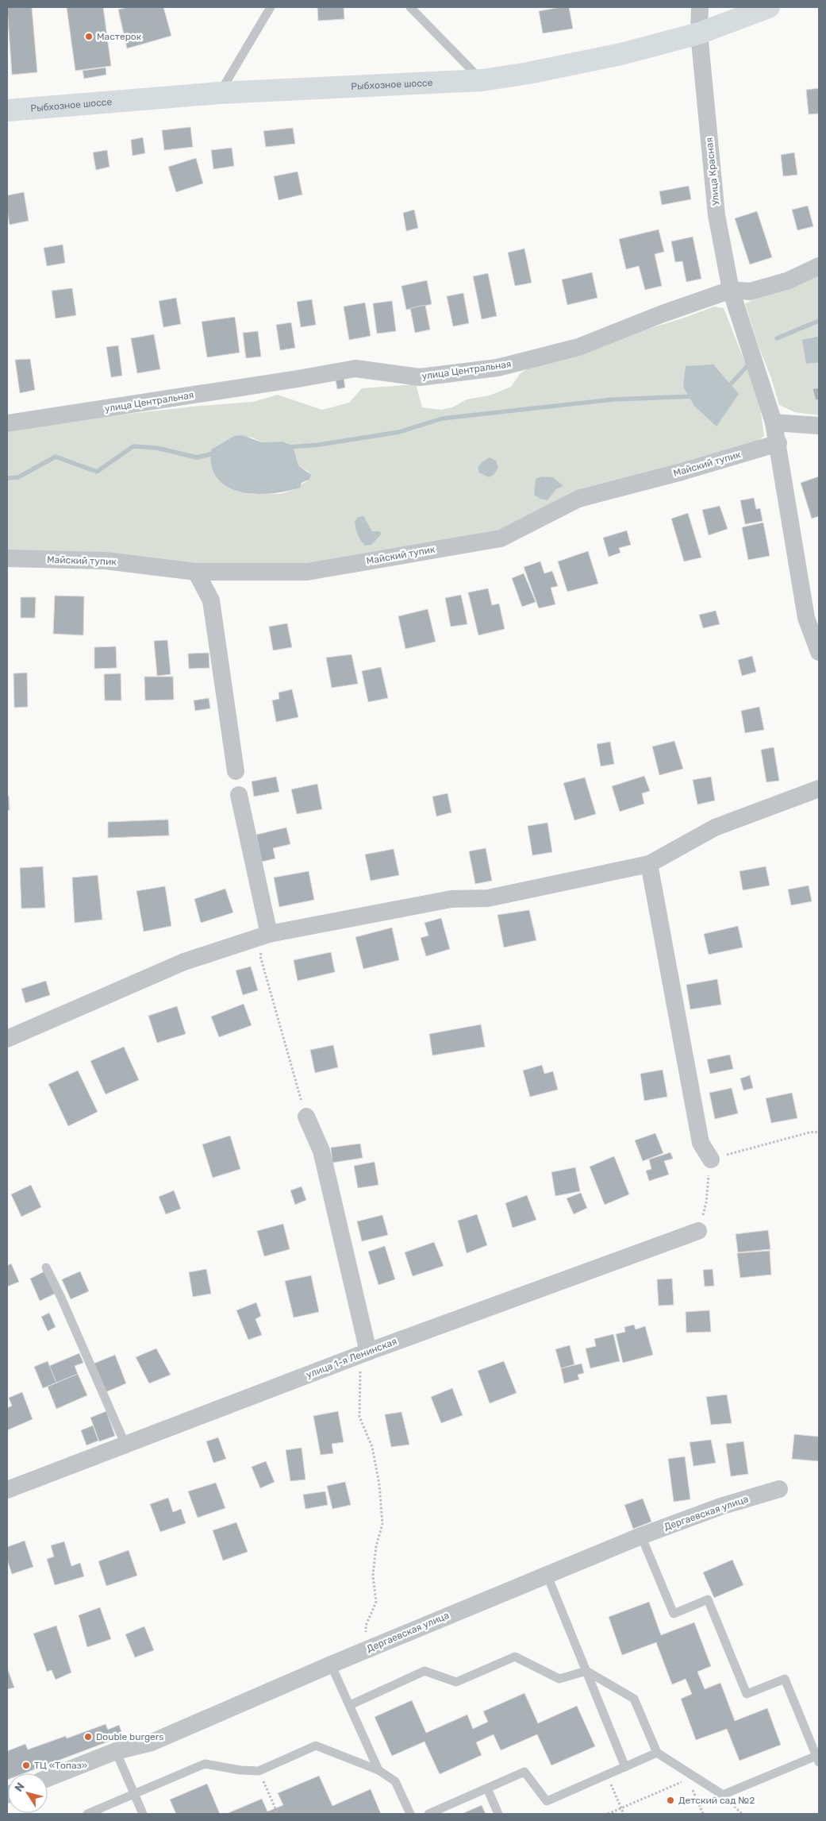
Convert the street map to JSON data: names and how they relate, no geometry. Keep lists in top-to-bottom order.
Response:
{
  "streets": {
    "main road": ["Рыбхозное шоссе"],
    "street": [
      "Улица Красная",
      "улица Центральная",
      "Майский тупик",
      "улица 1-я Ленинская",
      "Дергаевская улица"
    ]
  },
  "crossings": [
    ["Рыбхозное шоссе", "Улица Красная"],
    ["Улица Красная", "улица Центральная"],
    ["Улица Красная", "Майский тупик"]
  ],
  "places": [
    "Мастерок",
    "Double burgers",
    "ТЦ «Топаз»",
    "Детский сад №2"
  ],
  "north": "top left"
}
